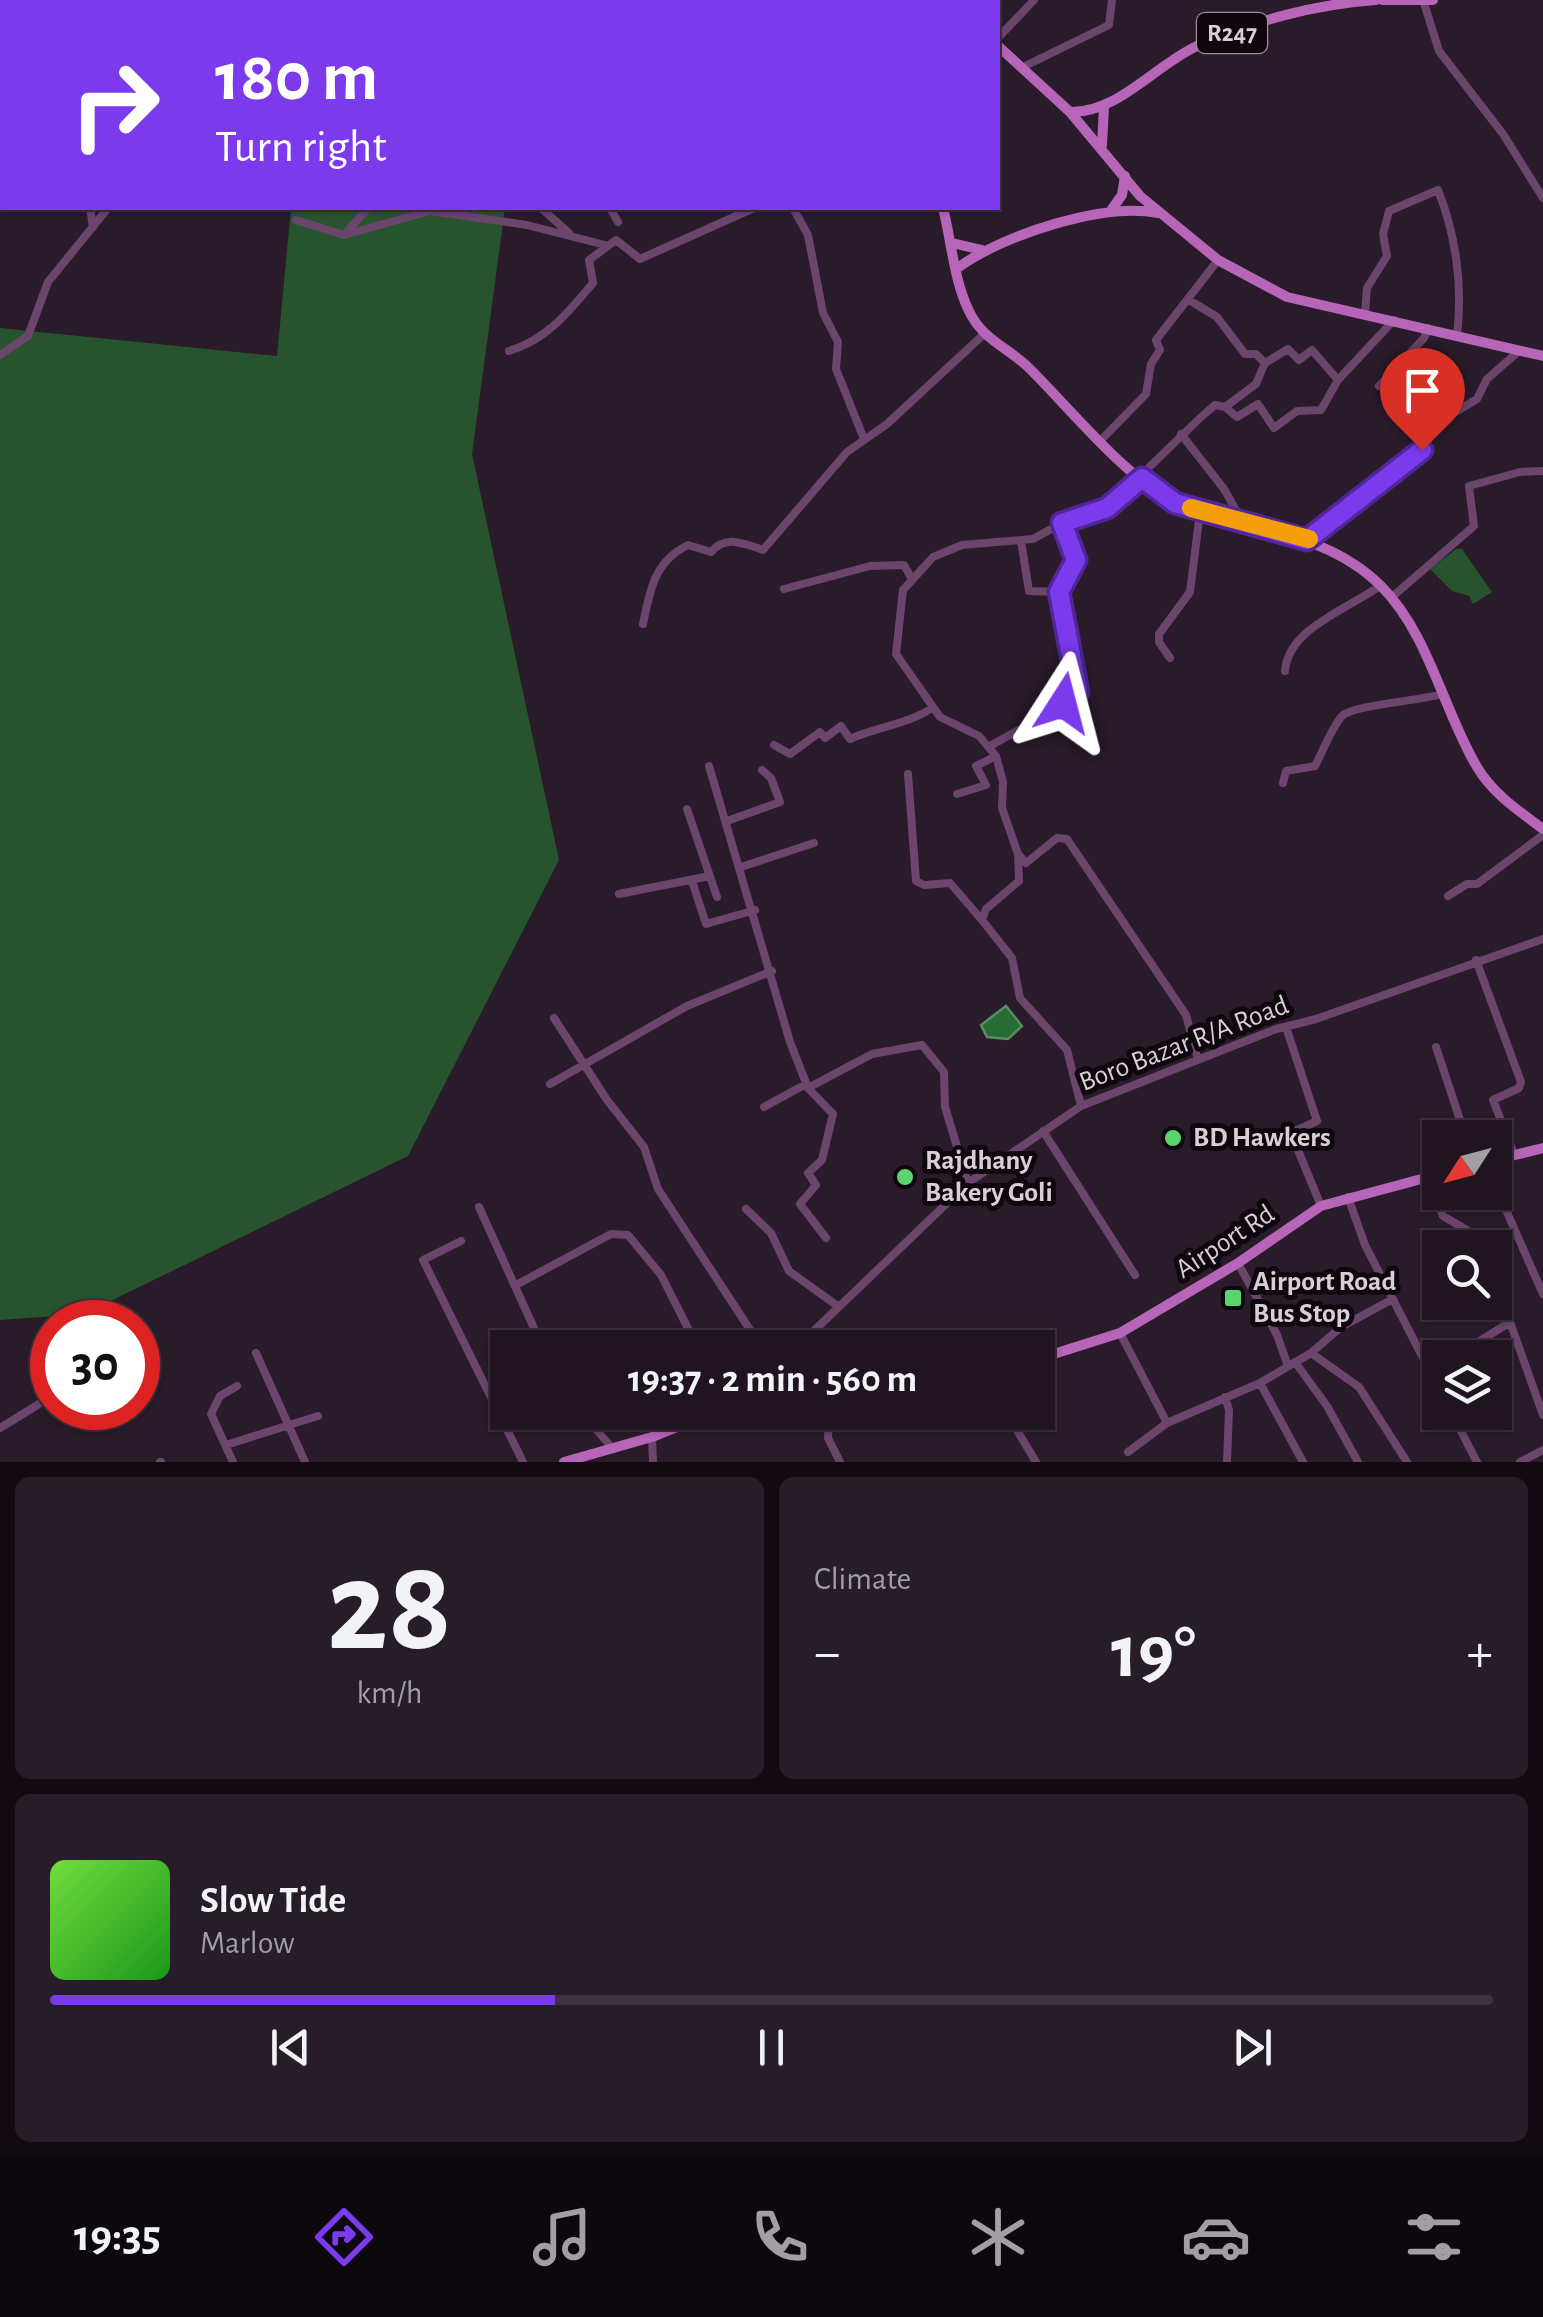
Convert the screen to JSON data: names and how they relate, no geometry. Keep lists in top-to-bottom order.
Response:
{
  "streets": {
    "main road": ["R247", "Airport Rd"],
    "street": ["Boro Bazar R/A Road"]
  },
  "places": {
    "other": ["BD Hawkers", "Rajdhany Bakery Goli"],
    "transit": ["Airport Road Bus Stop"]
  },
  "north": "bottom left",
  "page": {
    "turn": ["180 m", "Turn right"],
    "limit": "30",
    "trip": "19:37 · 2 min · 560 m",
    "tile": [
      ["28", "km/h"],
      "Climate"
    ],
    "heat": ["−", "19°", "+"],
    "song": ["Slow Tide", "Marlow"],
    "tabs": "19:35"
  }
}
